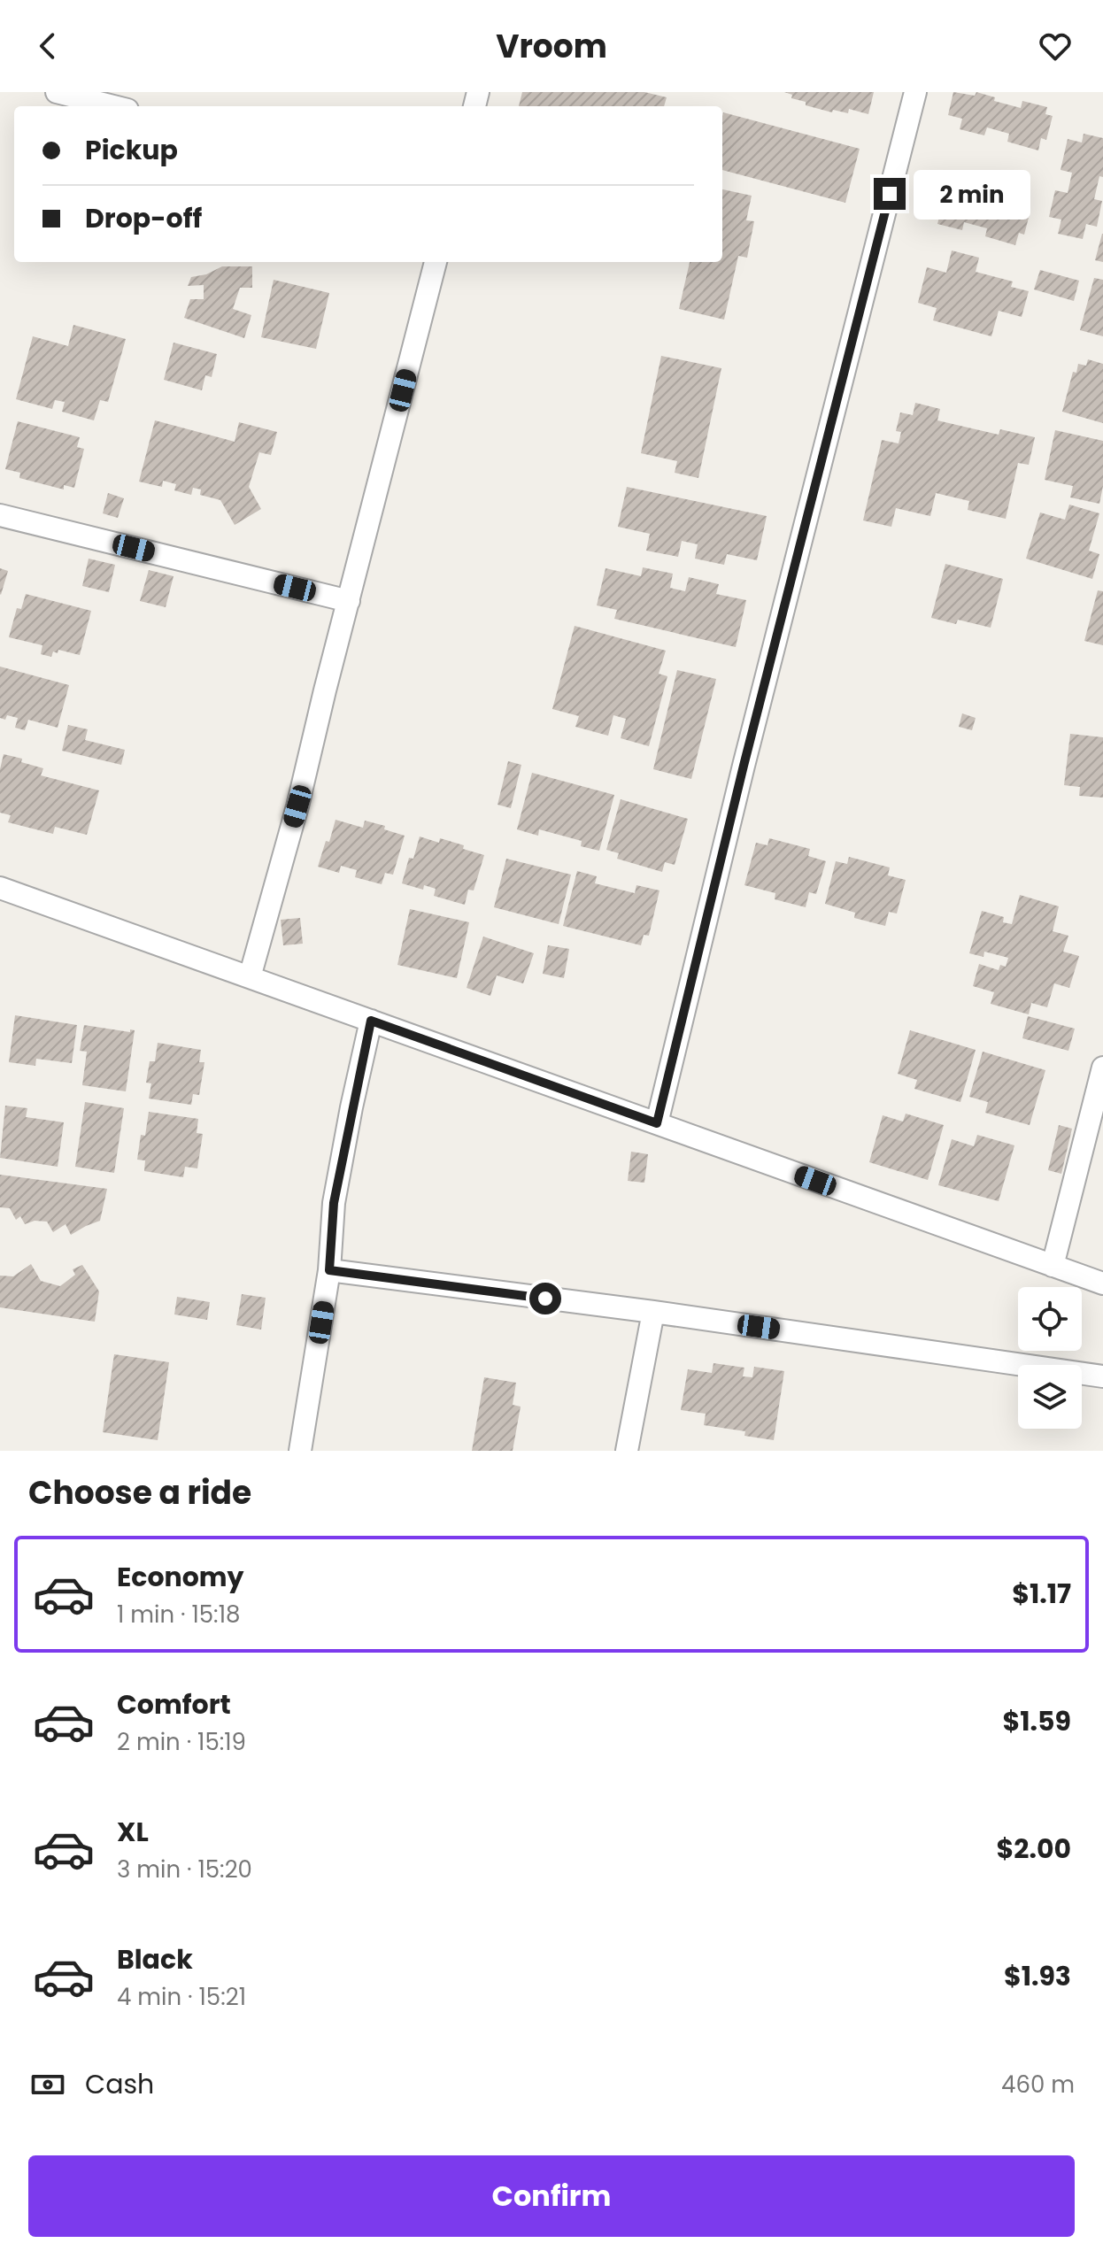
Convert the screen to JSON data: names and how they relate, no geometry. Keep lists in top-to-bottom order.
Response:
{
  "page": {
    "header": "Vroom",
    "banner": ["Pickup", "Drop-off"],
    "bubble": "2 min",
    "heading": "Choose a ride",
    "list": [
      {
        "name": "Economy",
        "note": "1 min · 15:18",
        "value": "$1.17"
      },
      {
        "name": "Comfort",
        "note": "2 min · 15:19",
        "value": "$1.59"
      },
      {
        "name": "XL",
        "note": "3 min · 15:20",
        "value": "$2.00"
      },
      {
        "name": "Black",
        "note": "4 min · 15:21",
        "value": "$1.93"
      }
    ],
    "pay": ["Cash", "460 m"],
    "buttons": "Confirm"
  }
}
